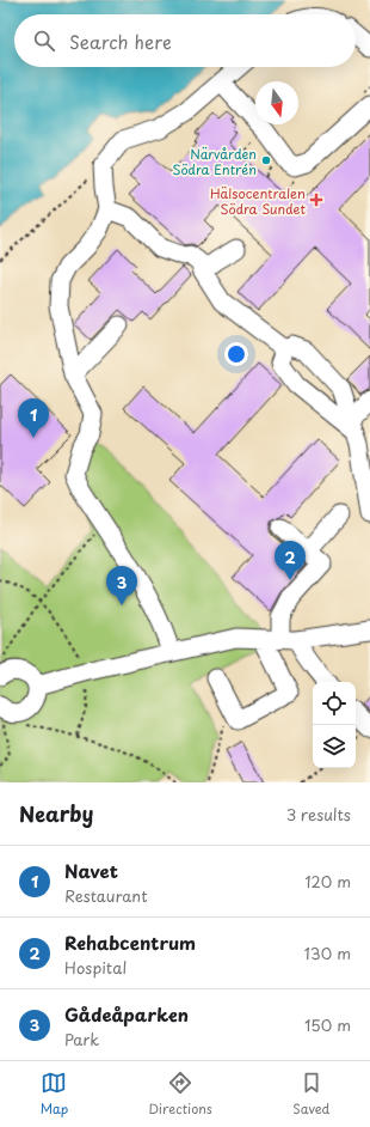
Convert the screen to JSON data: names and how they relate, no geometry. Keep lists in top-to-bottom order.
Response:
{
  "places": {
    "other": ["Närvården Södra Entrén"],
    "health": ["Hälsocentralen Södra Sundet"]
  },
  "north": "bottom",
  "page": {
    "search": "Search here",
    "pins": ["1", "2", "3"],
    "heading": ["Nearby", "3 results"],
    "list": [
      {
        "mark": "1",
        "name": "Navet",
        "note": "Restaurant",
        "value": "120 m"
      },
      {
        "mark": "2",
        "name": "Rehabcentrum",
        "note": "Hospital",
        "value": "130 m"
      },
      {
        "mark": "3",
        "name": "Gådeåparken",
        "note": "Park",
        "value": "150 m"
      }
    ],
    "nav": ["Map", "Directions", "Saved"]
  }
}
